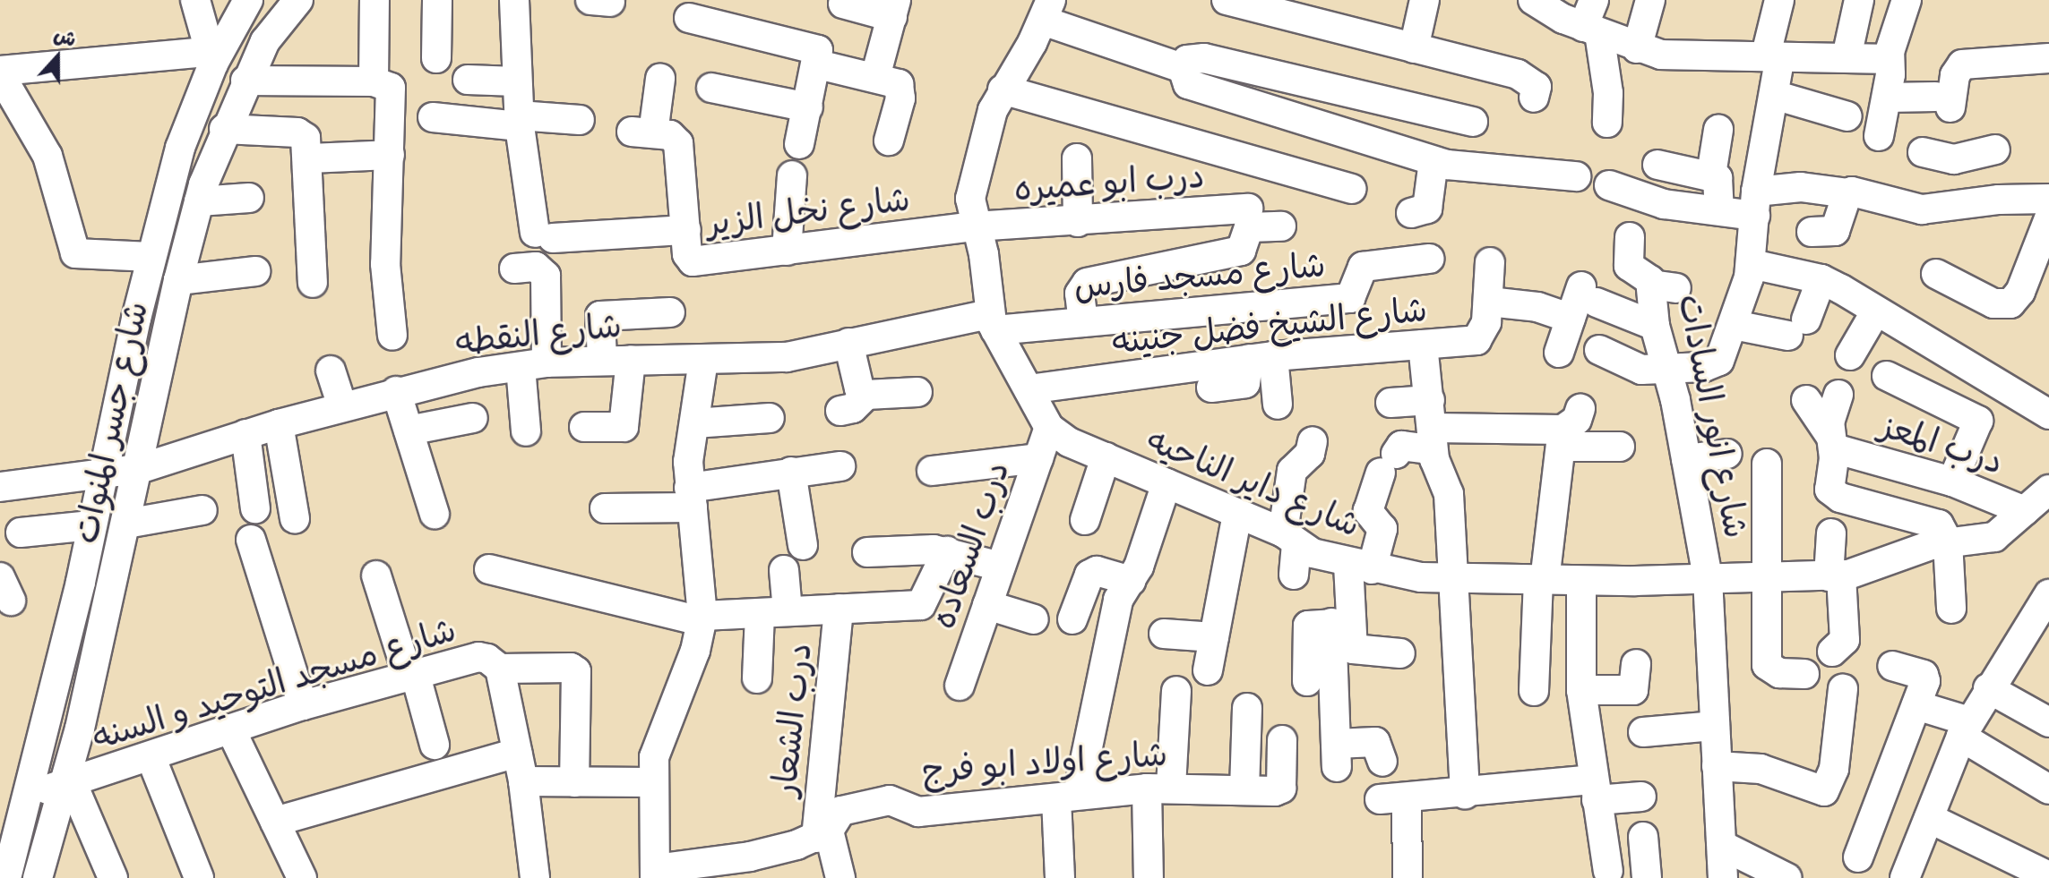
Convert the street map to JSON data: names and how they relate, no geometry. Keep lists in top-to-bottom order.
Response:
{
  "streets": {
    "street": [
      "درب ابو عميره",
      "شارع نخل الزير",
      "شارع مسجد فارس",
      "شارع الشيخ فضل جنينه",
      "شارع النقطه",
      "شارع انور السادات",
      "شارع جسر المنوات",
      "درب المعز",
      "شارع داير الناحيه",
      "درب السعاده",
      "شارع مسجد التوحيد و السنه",
      "درب الشعار",
      "شارع اولاد ابو فرج"
    ]
  },
  "crossings": [
    ["درب ابو عميره", "شارع نخل الزير"],
    ["شارع مسجد فارس", "شارع النقطه"],
    ["شارع النقطه", "شارع جسر المنوات"],
    ["شارع انور السادات", "شارع داير الناحيه"],
    ["شارع جسر المنوات", "شارع مسجد التوحيد و السنه"],
    ["درب المعز", "شارع داير الناحيه"],
    ["شارع داير الناحيه", "درب السعاده"],
    ["درب الشعار", "شارع اولاد ابو فرج"]
  ],
  "north": "top"
}
